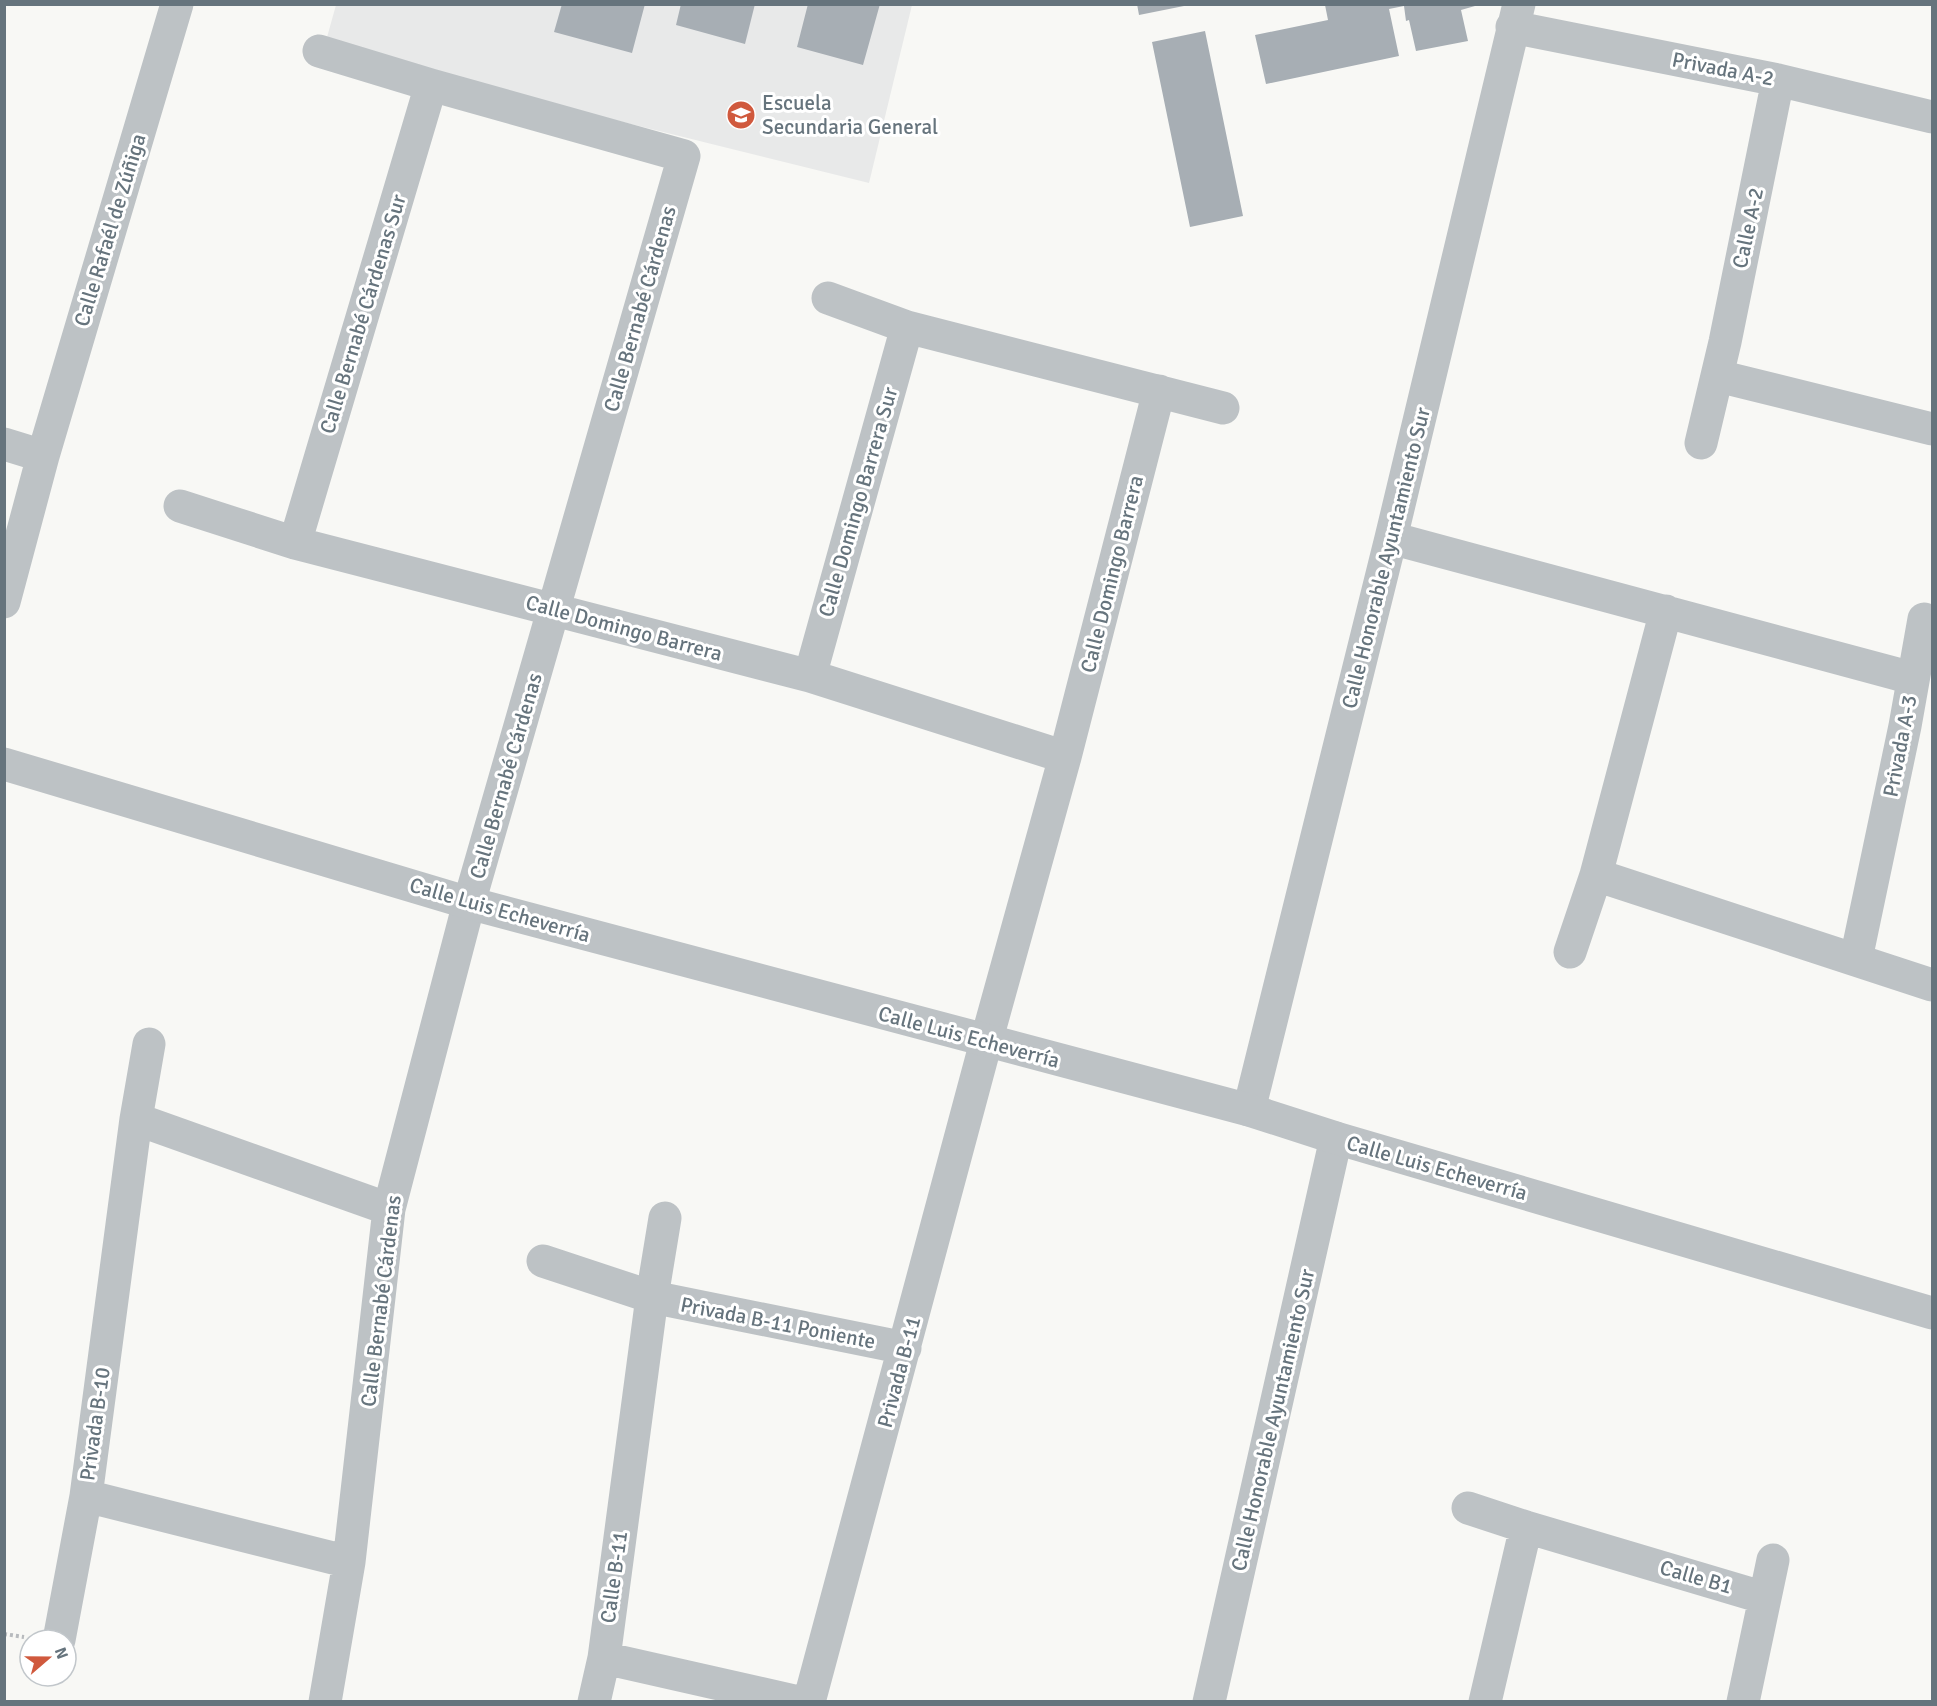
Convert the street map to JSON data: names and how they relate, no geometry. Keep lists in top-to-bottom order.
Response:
{
  "streets": {
    "street": [
      "Privada A-2",
      "Calle A-2",
      "Calle Rafaél de Zúñiga",
      "Calle Bernabé Cárdenas",
      "Calle Bernabé Cárdenas Sur",
      "Calle Domingo Barrera Sur",
      "Calle Honorable Ayuntamiento Sur",
      "Calle Domingo Barrera",
      "Privada A-3",
      "Calle Luis Echeverría",
      "Privada B-11 Poniente",
      "Privada B-11",
      "Privada B-10",
      "Calle B-11",
      "Calle B1"
    ]
  },
  "crossings": [
    ["Privada A-2", "Calle A-2"],
    ["Privada A-2", "Calle Honorable Ayuntamiento Sur"],
    ["Calle Bernabé Cárdenas", "Calle Bernabé Cárdenas Sur"],
    ["Calle Bernabé Cárdenas", "Calle Domingo Barrera"],
    ["Calle Bernabé Cárdenas", "Calle Luis Echeverría"],
    ["Calle Bernabé Cárdenas", "Privada B-10"],
    ["Calle Bernabé Cárdenas Sur", "Calle Domingo Barrera"],
    ["Calle Domingo Barrera Sur", "Calle Domingo Barrera"],
    ["Calle Honorable Ayuntamiento Sur", "Privada A-3"],
    ["Calle Honorable Ayuntamiento Sur", "Calle Luis Echeverría"],
    ["Calle Domingo Barrera", "Calle Luis Echeverría"],
    ["Calle Domingo Barrera", "Privada B-11"],
    ["Calle Luis Echeverría", "Privada B-11"],
    ["Privada B-11 Poniente", "Privada B-11"],
    ["Privada B-11 Poniente", "Calle B-11"]
  ],
  "places": {
    "school or university": ["Escuela Secundaria General"]
  },
  "north": "right"
}
